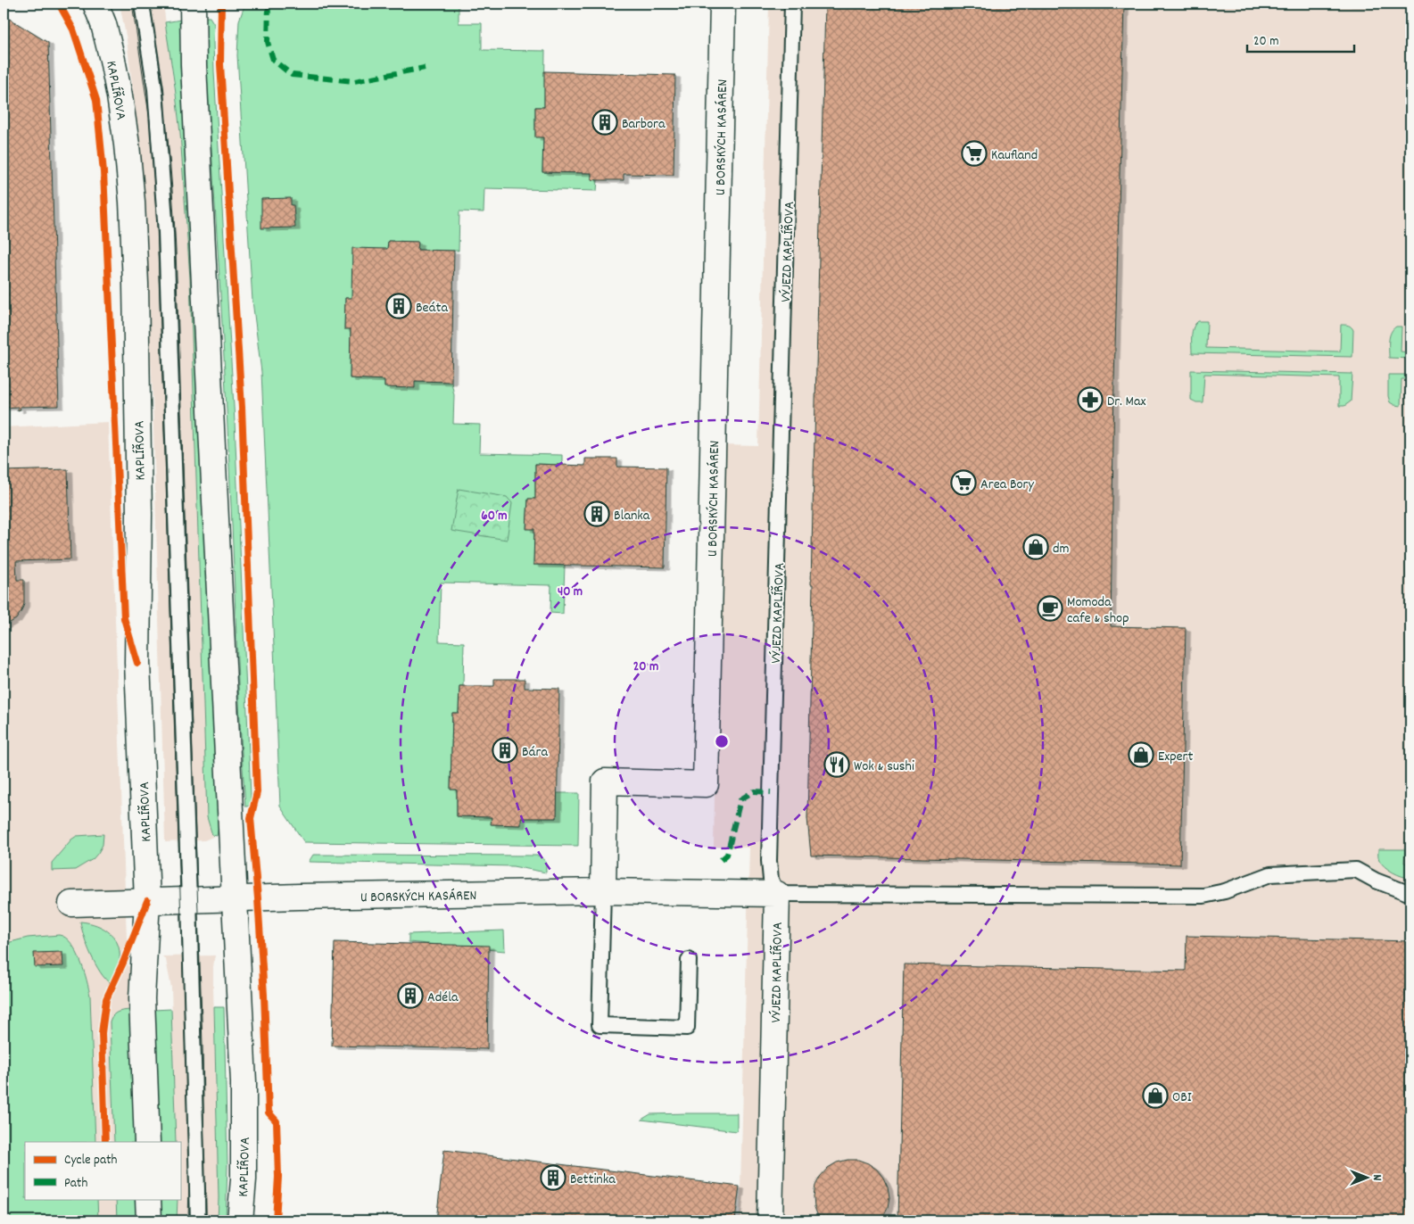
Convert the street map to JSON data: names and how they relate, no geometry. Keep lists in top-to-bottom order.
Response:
{
  "streets": {
    "street": ["KAPLÍŘOVA", "U BORSKÝCH KASÁREN", "VÝJEZD KAPLÍŘOVA"]
  },
  "crossings": [
    ["KAPLÍŘOVA", "U BORSKÝCH KASÁREN"],
    ["U BORSKÝCH KASÁREN", "VÝJEZD KAPLÍŘOVA"]
  ],
  "places": {
    "building": [
      "Barbora",
      "Beáta",
      "Blanka",
      "Bára",
      "Adéla",
      "Bettinka"
    ],
    "supermarket": ["Kaufland", "Area Bory"],
    "pharmacy": ["Dr. Max"],
    "shop": ["dm", "Expert", "OBI"],
    "cafe": ["Momoda cafe & shop"],
    "restaurant": ["Wok & sushi"]
  },
  "legend": ["Cycle path", "Path"],
  "scale_bar": "20 m",
  "north": "right",
  "rings": ["60 m", "40 m", "20 m"]
}
